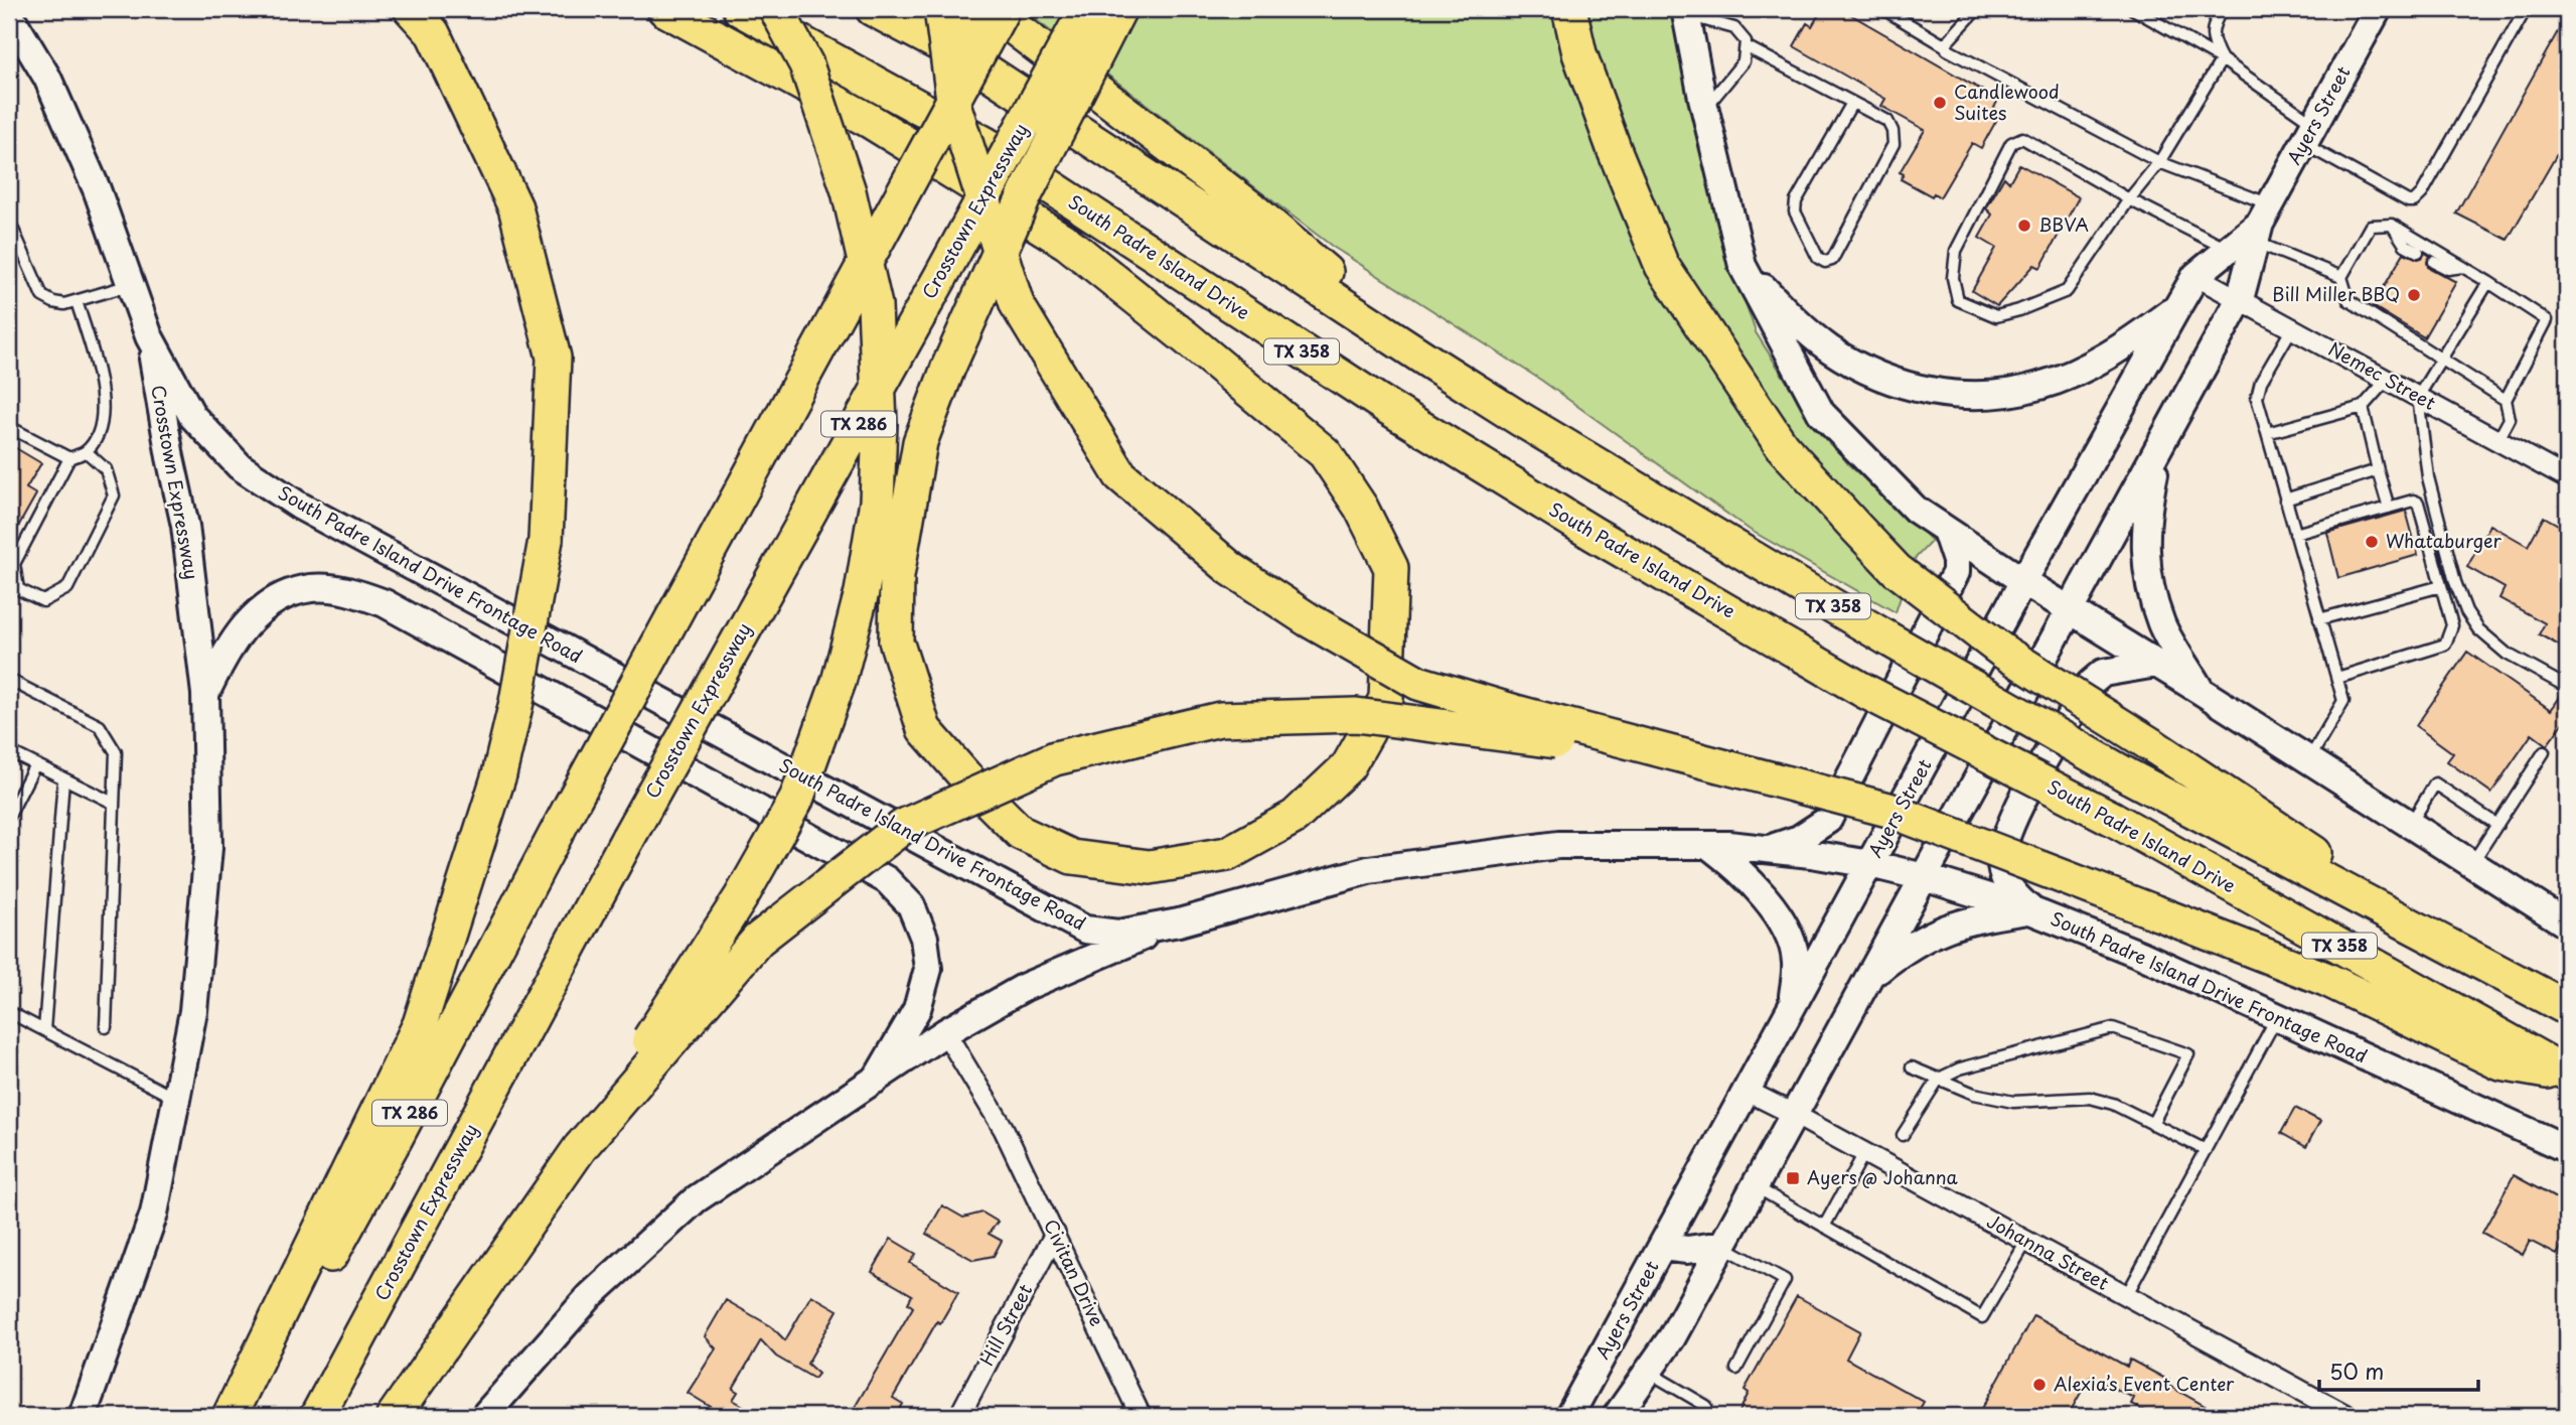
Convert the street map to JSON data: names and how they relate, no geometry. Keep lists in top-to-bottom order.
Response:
{
  "streets": {
    "highway": [
      "Crosstown Expressway",
      "South Padre Island Drive",
      "TX 358",
      "TX 286"
    ],
    "main road": ["Ayers Street", "South Padre Island Drive Frontage Road"],
    "street": [
      "Nemec Street",
      "Johanna Street",
      "Civitan Drive",
      "Hill Street"
    ]
  },
  "crossings": [
    ["Ayers Street", "Nemec Street"],
    ["Ayers Street", "South Padre Island Drive Frontage Road"],
    ["Ayers Street", "Johanna Street"],
    ["Crosstown Expressway", "South Padre Island Drive Frontage Road"],
    ["Civitan Drive", "Hill Street"]
  ],
  "places": {
    "other": [
      "Candlewood Suites",
      "BBVA",
      "Bill Miller BBQ",
      "Whataburger",
      "Alexia’s Event Center"
    ],
    "transit": ["Ayers @ Johanna"]
  },
  "scale_bar": "50 m"
}
